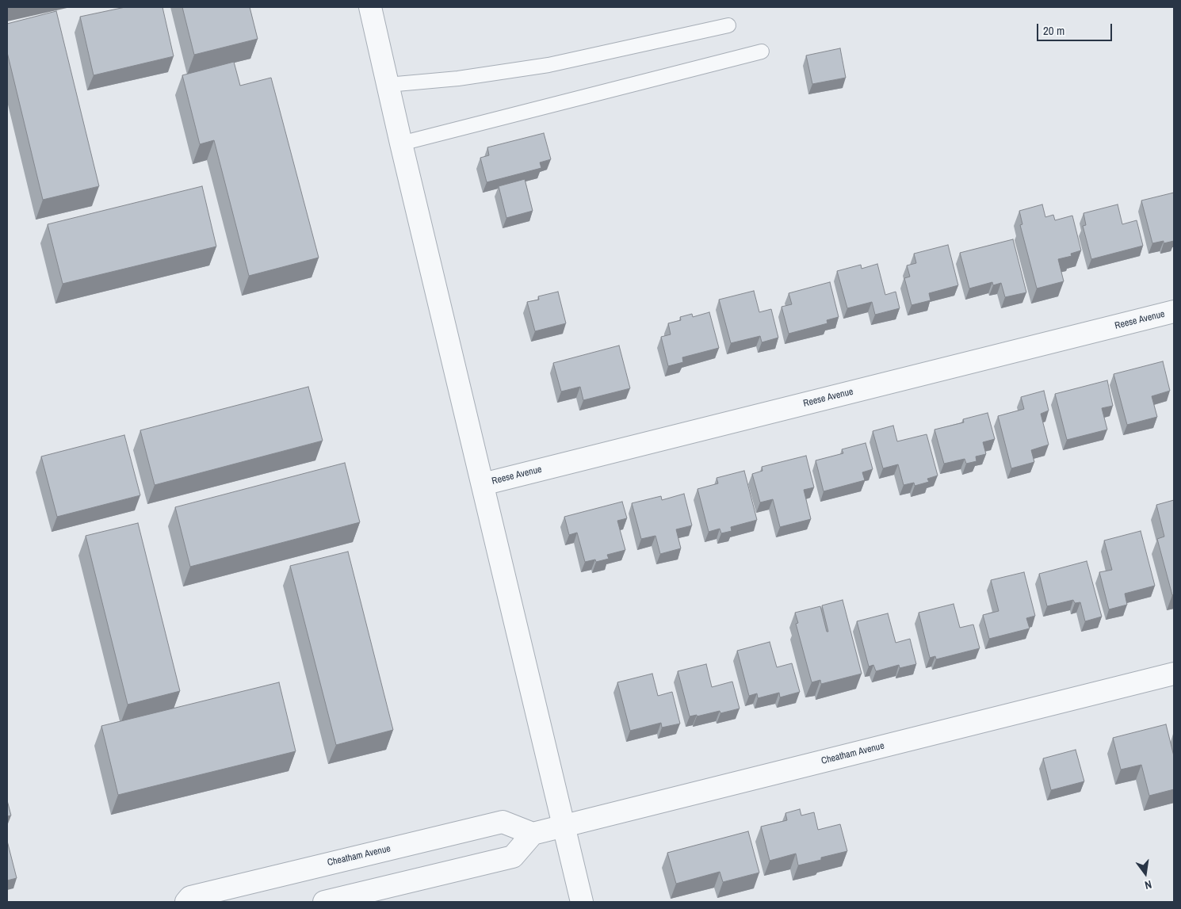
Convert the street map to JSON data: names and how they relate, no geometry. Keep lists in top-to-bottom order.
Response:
{
  "streets": {
    "street": ["Reese Avenue", "Cheatham Avenue"]
  },
  "scale_bar": "20 m",
  "north": "bottom"
}
